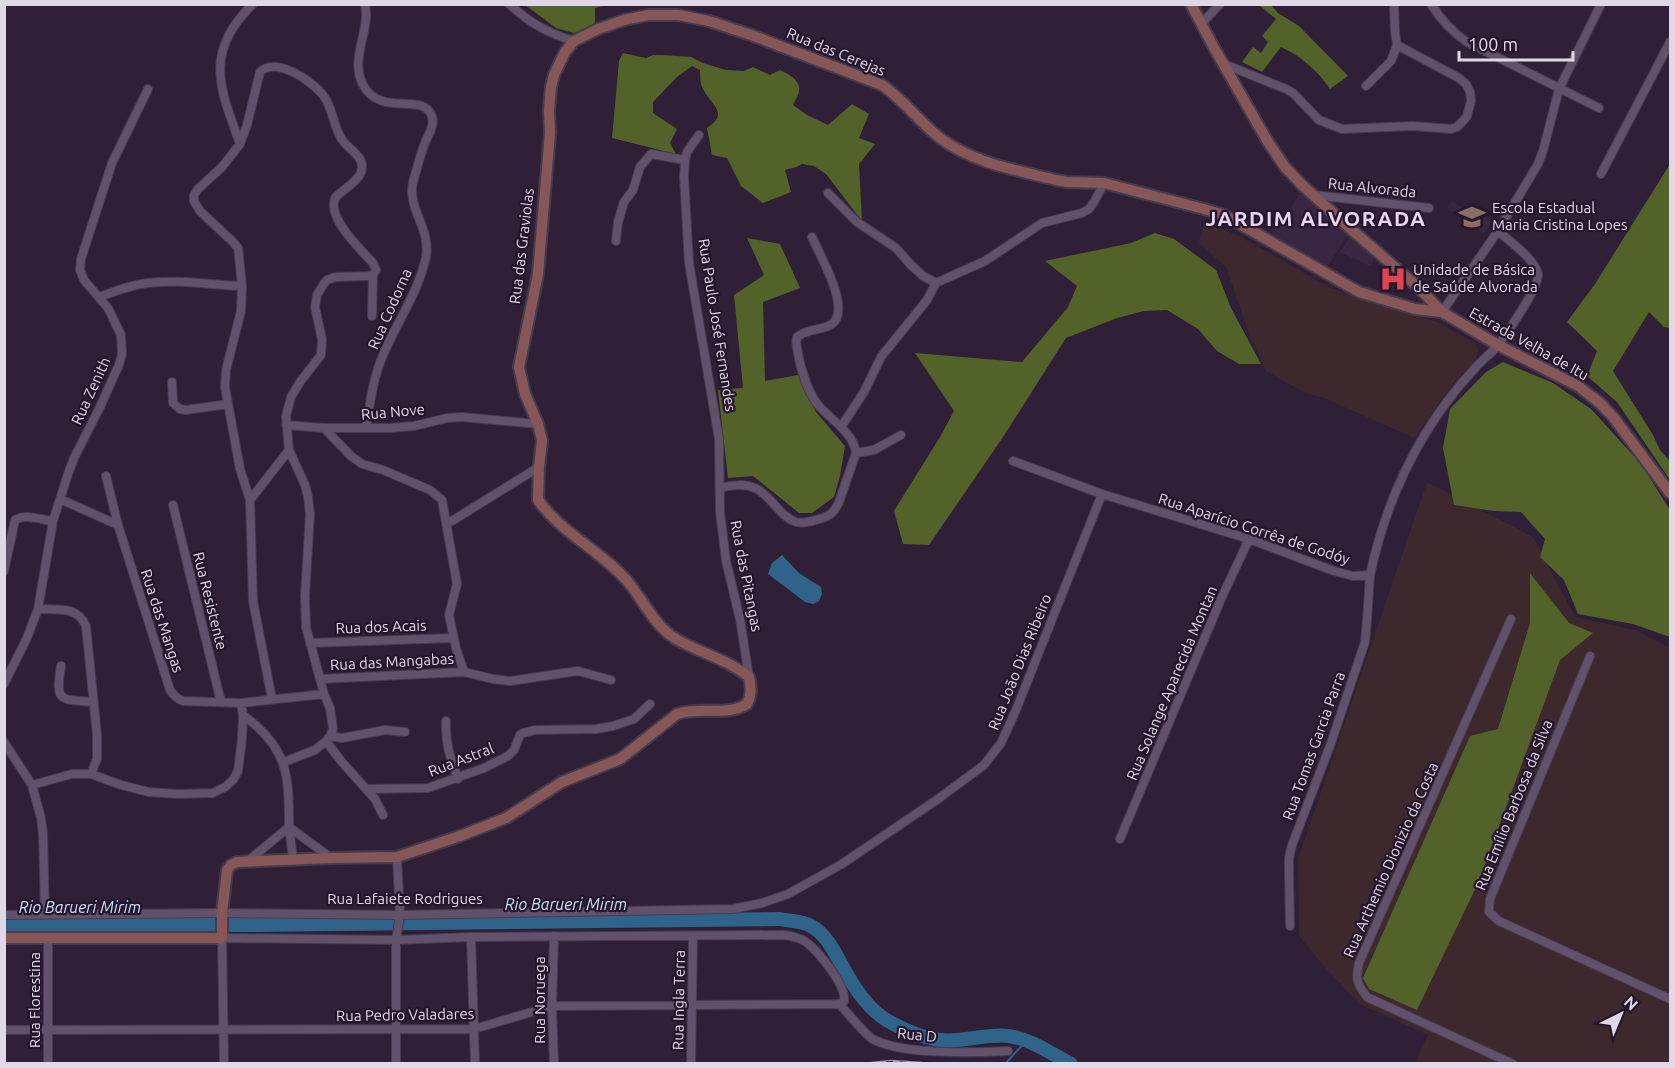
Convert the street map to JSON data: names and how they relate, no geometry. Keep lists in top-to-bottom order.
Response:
{
  "streets": {
    "main road": ["Rua das Cerejas", "Rua das Graviolas", "Estrada Velha de Itu"],
    "street": [
      "Rua Alvorada",
      "Rua Codorna",
      "Rua Paulo José Fernandes",
      "Rua Zenith",
      "Rua Nove",
      "Rua Aparício Corrêa de Godóy",
      "Rua das Pitangas",
      "Rua Resistente",
      "Rua das Mangas",
      "Rua dos Acais",
      "Rua das Mangabas",
      "Rua João Dias Ribeiro",
      "Rua Solange Aparecida Montan",
      "Rua Tomas Garcia Parra",
      "Rua Astral",
      "Rua Emílio Barbosa da Silva",
      "Rua Arthemio Dionizio da Costa",
      "Rua Lafaiete Rodrigues",
      "Rua Florestina",
      "Rua Noruega",
      "Rua Ingla Terra",
      "Rua Pedro Valadares",
      "Rua D"
    ]
  },
  "crossings": [
    ["Rua das Cerejas", "Rua das Graviolas"],
    ["Rua das Cerejas", "Estrada Velha de Itu"],
    ["Rua das Graviolas", "Rua Nove"],
    ["Rua das Graviolas", "Rua das Pitangas"],
    ["Rua Codorna", "Rua Nove"],
    ["Rua Paulo José Fernandes", "Rua das Pitangas"],
    ["Estrada Velha de Itu", "Rua Aparício Corrêa de Godóy"],
    ["Rua Nove", "Rua das Mangabas"],
    ["Rua Aparício Corrêa de Godóy", "Rua João Dias Ribeiro"],
    ["Rua Aparício Corrêa de Godóy", "Rua Solange Aparecida Montan"],
    ["Rua Aparício Corrêa de Godóy", "Rua Tomas Garcia Parra"],
    ["Rua Resistente", "Rua das Mangas"],
    ["Rua dos Acais", "Rua das Mangabas"],
    ["Rua João Dias Ribeiro", "Rua Lafaiete Rodrigues"],
    ["Rua Florestina", "Rua Pedro Valadares"],
    ["Rua Noruega", "Rua Pedro Valadares"],
    ["Rua Ingla Terra", "Rua Pedro Valadares"],
    ["Rua Pedro Valadares", "Rua D"]
  ],
  "districts": ["JARDIM ALVORADA"],
  "water": ["Rio Barueri Mirim"],
  "places": {
    "school or university": ["Escola Estadual Maria Cristina Lopes"],
    "hospital": ["Unidade de Básica de Saúde Alvorada"]
  },
  "scale_bar": "100 m",
  "north": "top right"
}
